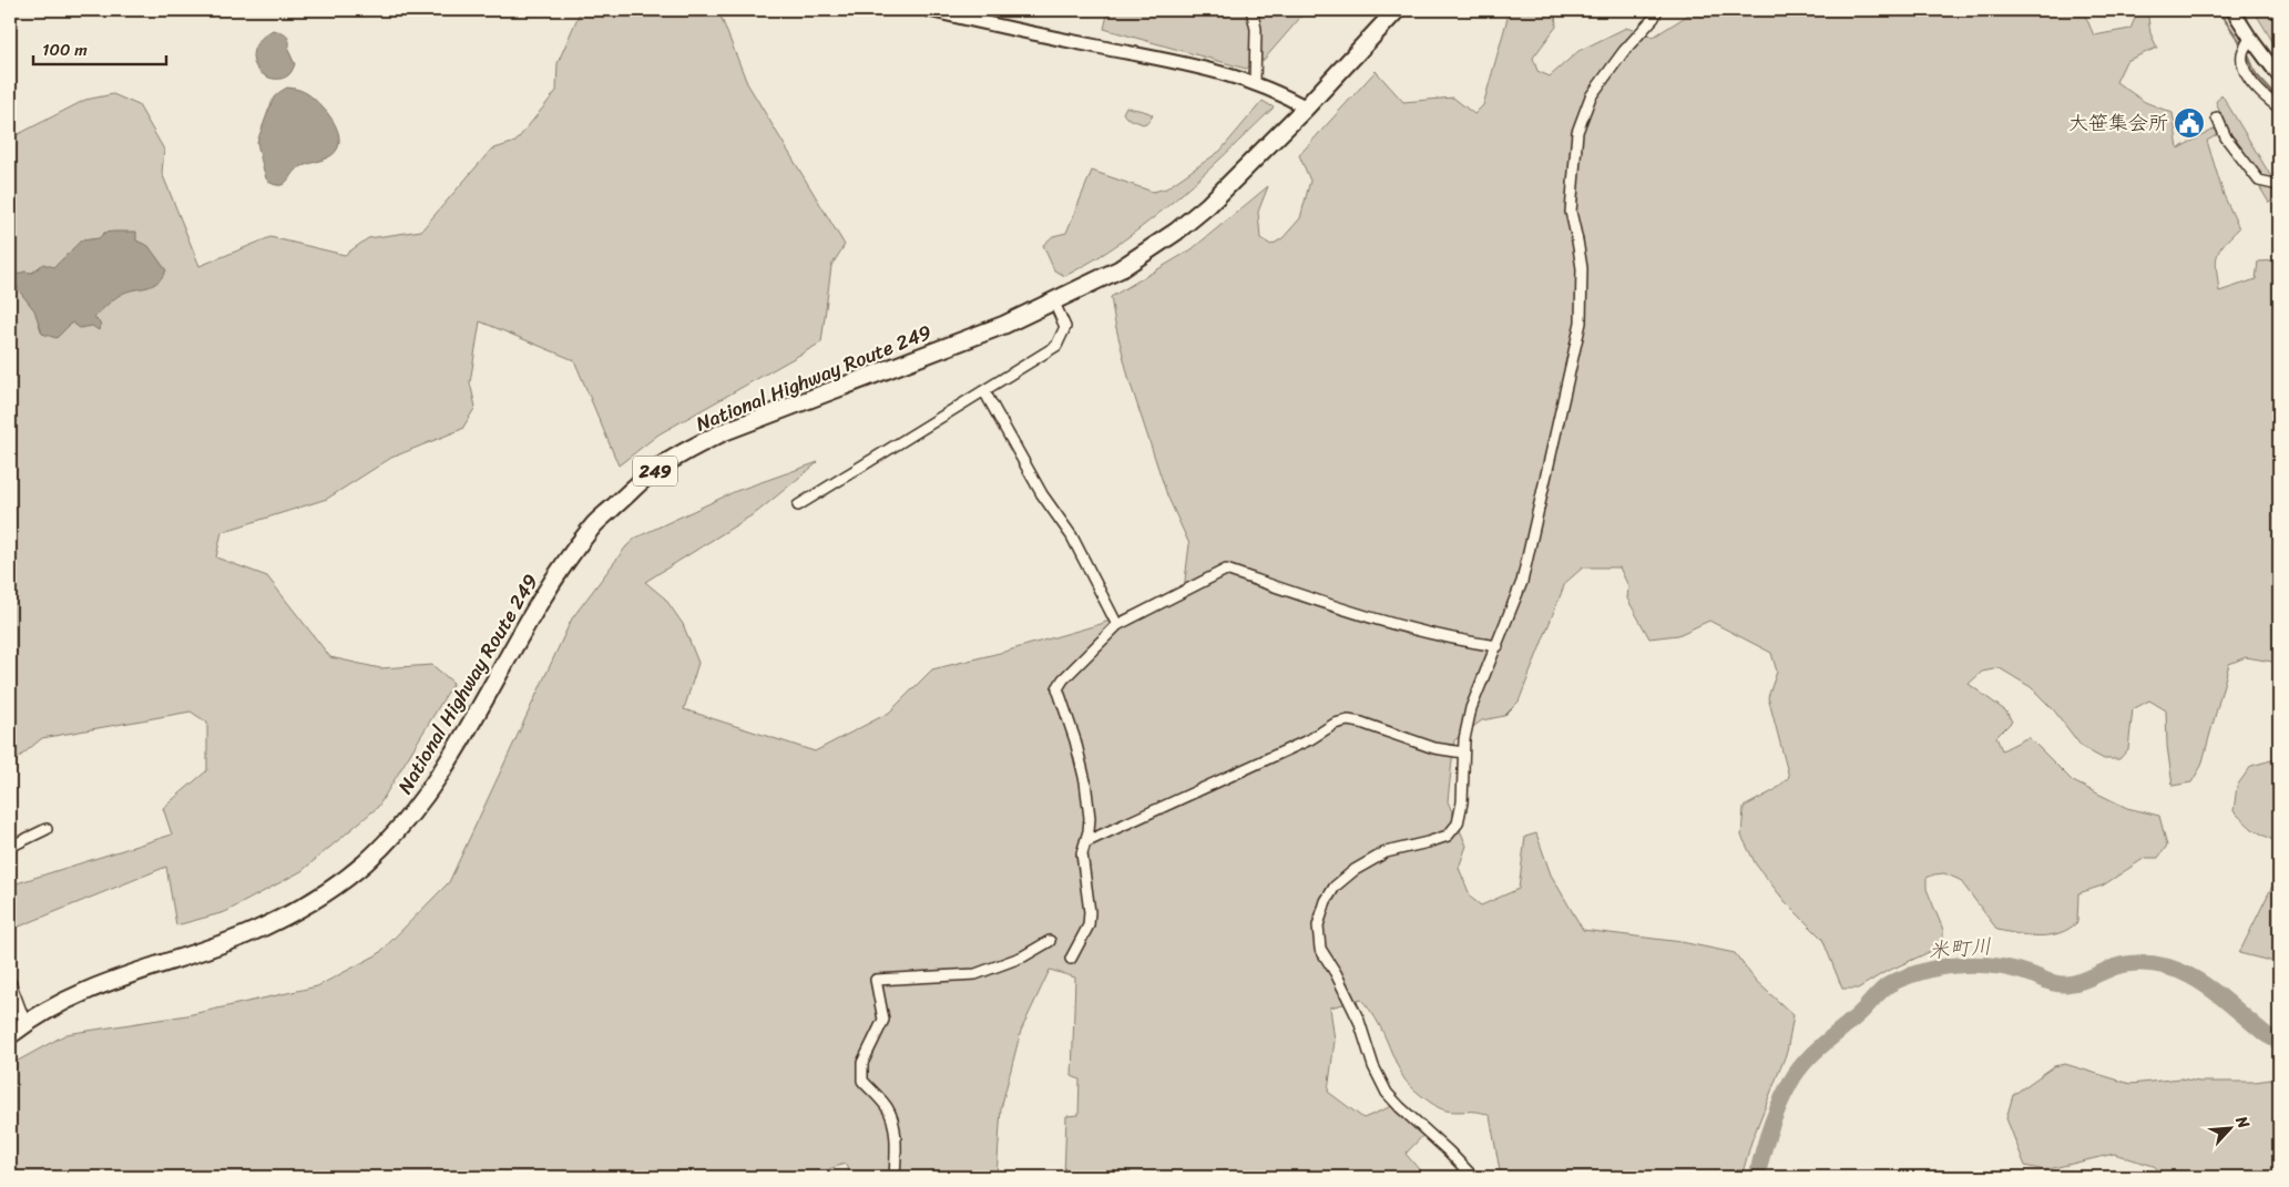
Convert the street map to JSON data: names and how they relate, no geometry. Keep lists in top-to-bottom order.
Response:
{
  "streets": {
    "highway": ["National Highway Route 249", "249"]
  },
  "water": ["米町川"],
  "places": {
    "public building": ["大笹集会所"]
  },
  "scale_bar": "100 m",
  "north": "top right"
}
